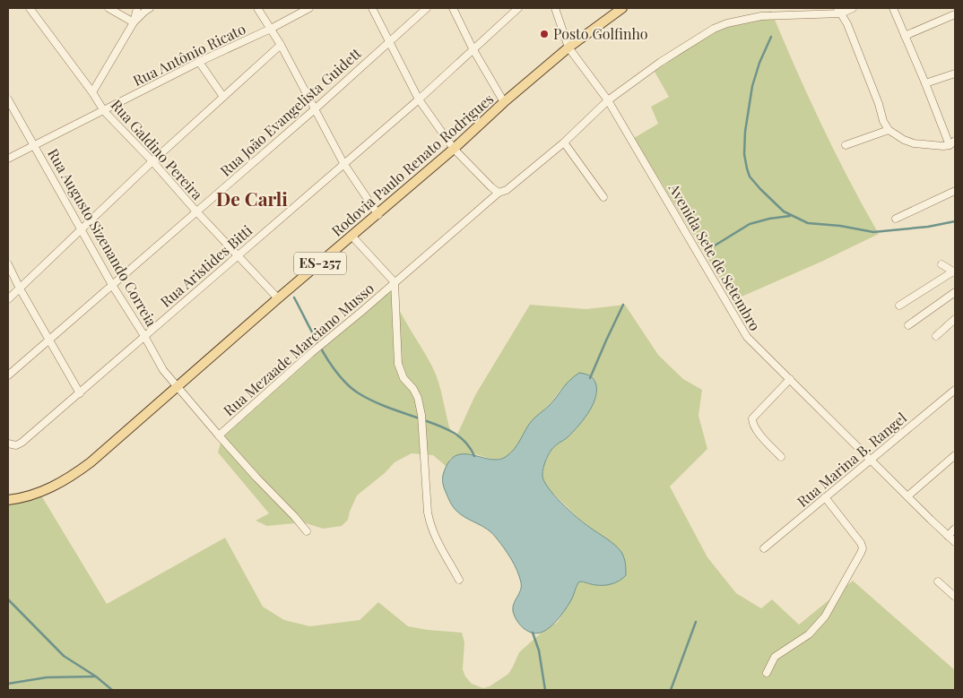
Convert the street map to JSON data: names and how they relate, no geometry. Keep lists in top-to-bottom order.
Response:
{
  "streets": {
    "main road": ["Rodovia Paulo Renato Rodrigues", "ES-257"],
    "street": [
      "Rua Antônio Ricato",
      "Rua João Evangelista Guidett",
      "Rua Galdino Pereira",
      "Rua Augusto Sizenando Correia",
      "Avenida Sete de Setembro",
      "Rua Aristides Bitti",
      "Rua Mezaade Marciano Musso",
      "Rua Marina B. Rangel"
    ]
  },
  "crossings": [
    ["Rua Antônio Ricato", "Rua Galdino Pereira"],
    ["Rua Antônio Ricato", "Rua Augusto Sizenando Correia"],
    ["Rua João Evangelista Guidett", "Rua Galdino Pereira"],
    ["Rua João Evangelista Guidett", "Rua Augusto Sizenando Correia"],
    ["Rua Galdino Pereira", "Rodovia Paulo Renato Rodrigues"],
    ["Rua Galdino Pereira", "Rua Aristides Bitti"],
    ["Rodovia Paulo Renato Rodrigues", "Rua Augusto Sizenando Correia"],
    ["Rodovia Paulo Renato Rodrigues", "Avenida Sete de Setembro"],
    ["Rua Augusto Sizenando Correia", "Rua Aristides Bitti"],
    ["Rua Augusto Sizenando Correia", "Rua Mezaade Marciano Musso"],
    ["Avenida Sete de Setembro", "Rua Mezaade Marciano Musso"],
    ["Avenida Sete de Setembro", "Rua Marina B. Rangel"]
  ],
  "districts": ["De Carli"],
  "places": ["Posto Golfinho"]
}
